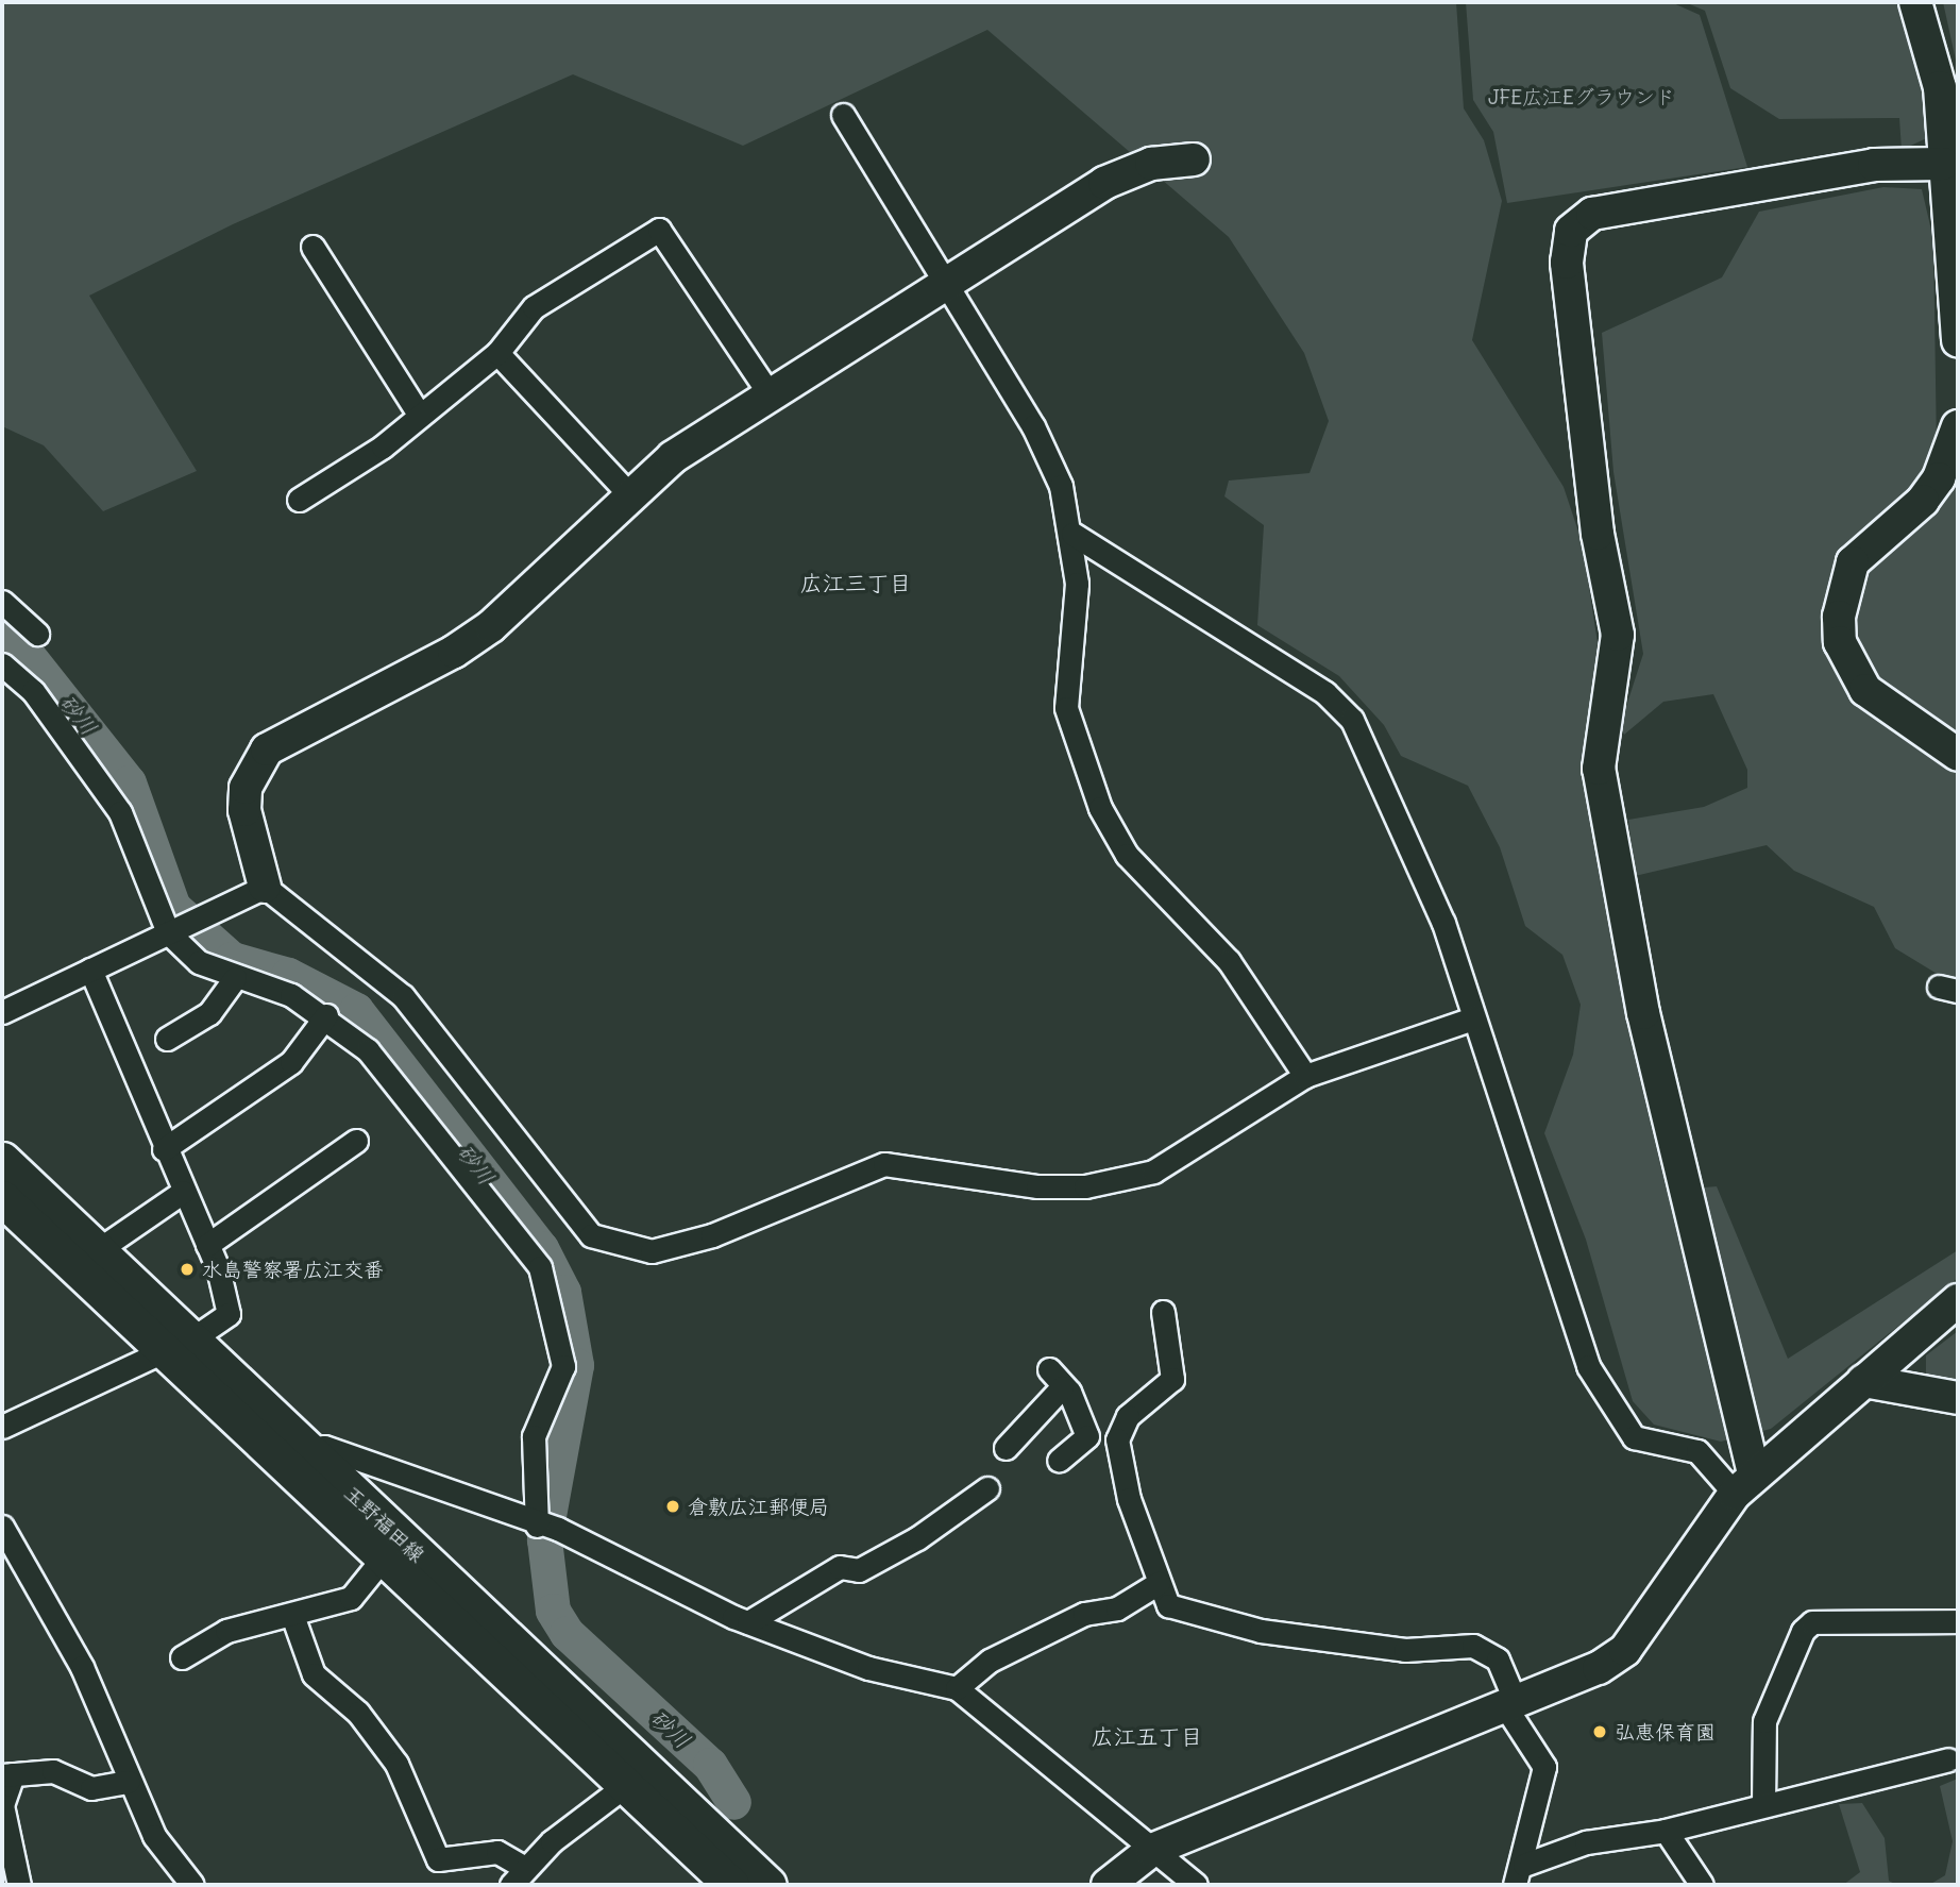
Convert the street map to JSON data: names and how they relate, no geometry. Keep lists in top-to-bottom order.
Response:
{
  "streets": {
    "main road": ["玉野福田線"]
  },
  "districts": ["広江三丁目", "広江五丁目"],
  "water": ["砂川"],
  "parks": ["JFE広江Eグラウンド"],
  "places": ["水島警察署広江交番", "倉敷広江郵便局", "弘恵保育園"]
}
